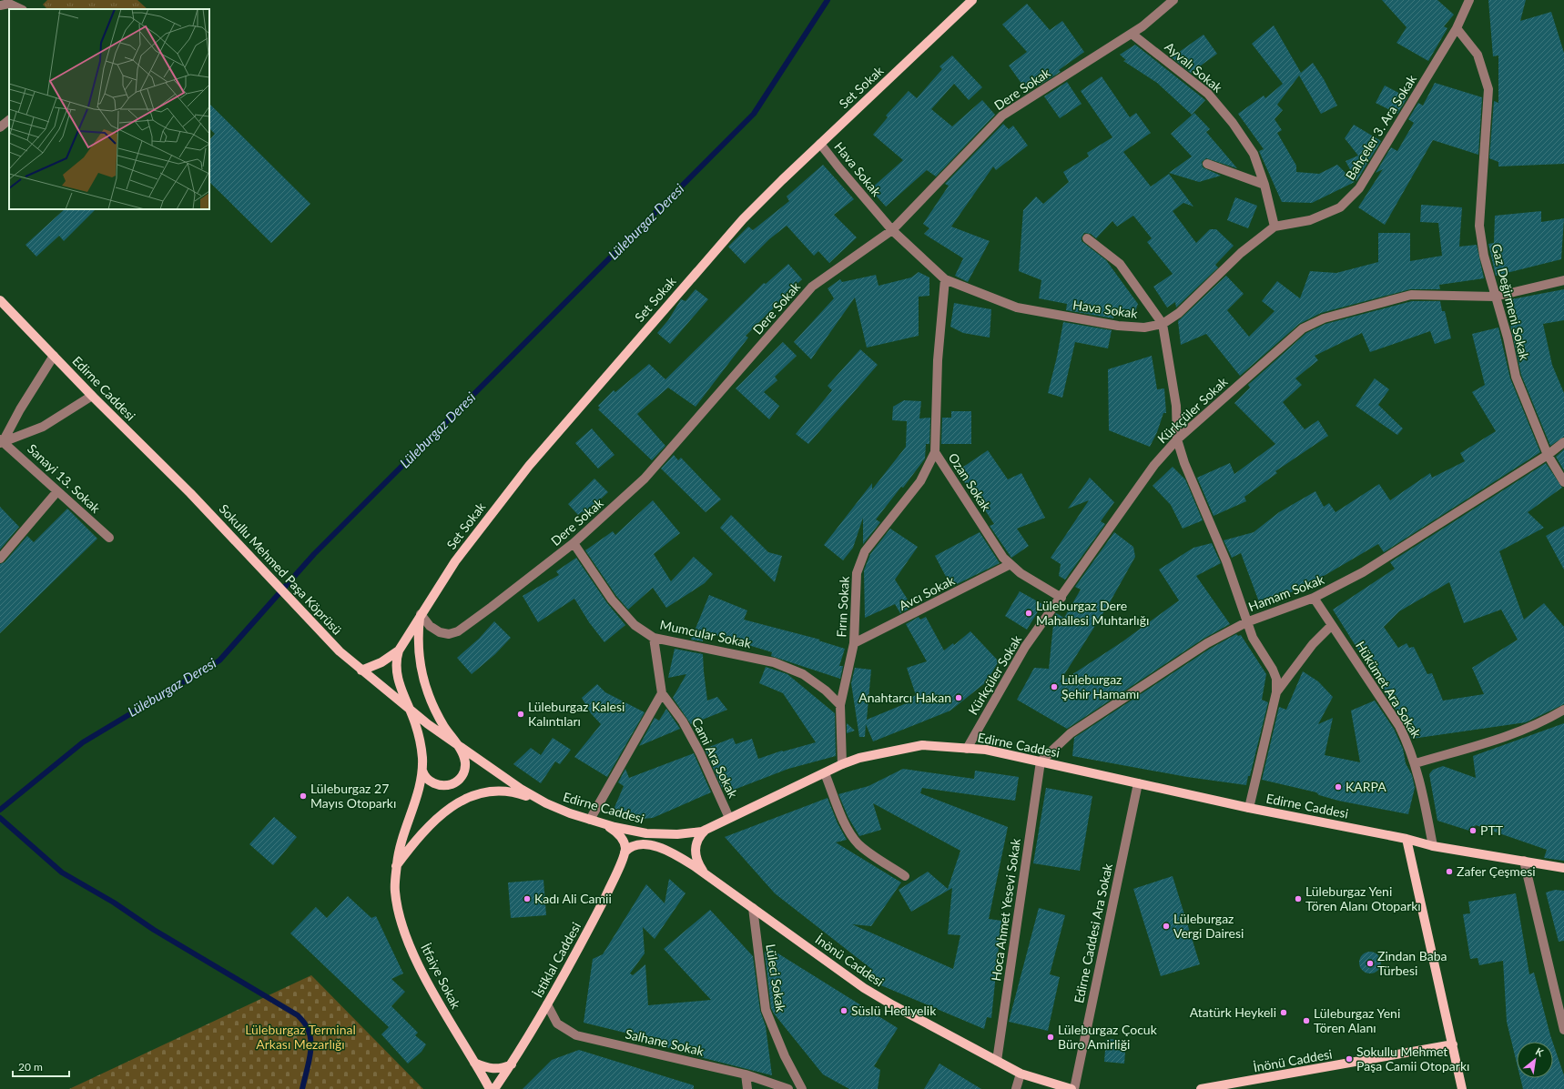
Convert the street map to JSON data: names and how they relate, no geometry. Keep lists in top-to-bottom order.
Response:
{
  "streets": {
    "main road": [
      "Set Sokak",
      "Edirne Caddesi",
      "Sokullu Mehmed Paşa Köprüsü",
      "İstiklal Caddesi",
      "İnönü Caddesi",
      "İtfaiye Sokak"
    ],
    "street": [
      "Ayvalı Sokak",
      "Dere Sokak",
      "Bahçeler 3. Ara Sokak",
      "Hava Sokak",
      "Gaz Değirmeni Sokak",
      "Kürkçüler Sokak",
      "Sanayi 13. Sokak",
      "Ozan Sokak",
      "Avcı Sokak",
      "Hamam Sokak",
      "Fırın Sokak",
      "Mumcular Sokak",
      "Hükümet Ara Sokak",
      "Cami Ara Sokak",
      "Hoca Ahmet Yesevi Sokak",
      "Edirne Caddesi Ara Sokak",
      "Lüleci Sokak",
      "Salhane Sokak"
    ]
  },
  "crossings": [
    ["Ayvalı Sokak", "Dere Sokak"],
    ["Ayvalı Sokak", "Bahçeler 3. Ara Sokak"],
    ["Set Sokak", "Dere Sokak"],
    ["Set Sokak", "Hava Sokak"],
    ["Set Sokak", "Edirne Caddesi"],
    ["Set Sokak", "İtfaiye Sokak"],
    ["Dere Sokak", "Hava Sokak"],
    ["Dere Sokak", "Mumcular Sokak"],
    ["Bahçeler 3. Ara Sokak", "Hava Sokak"],
    ["Bahçeler 3. Ara Sokak", "Gaz Değirmeni Sokak"],
    ["Hava Sokak", "Ozan Sokak"],
    ["Gaz Değirmeni Sokak", "Kürkçüler Sokak"],
    ["Gaz Değirmeni Sokak", "Hamam Sokak"],
    ["Edirne Caddesi", "Kürkçüler Sokak"],
    ["Edirne Caddesi", "Sokullu Mehmed Paşa Köprüsü"],
    ["Edirne Caddesi", "Hamam Sokak"],
    ["Edirne Caddesi", "Fırın Sokak"],
    ["Edirne Caddesi", "Hükümet Ara Sokak"],
    ["Edirne Caddesi", "Cami Ara Sokak"],
    ["Edirne Caddesi", "Hoca Ahmet Yesevi Sokak"],
    ["Edirne Caddesi", "Edirne Caddesi Ara Sokak"],
    ["Edirne Caddesi", "İtfaiye Sokak"],
    ["Kürkçüler Sokak", "Ozan Sokak"],
    ["Ozan Sokak", "Avcı Sokak"],
    ["Ozan Sokak", "Fırın Sokak"],
    ["Avcı Sokak", "Fırın Sokak"],
    ["Hamam Sokak", "Hükümet Ara Sokak"],
    ["Hamam Sokak", "Hoca Ahmet Yesevi Sokak"],
    ["Fırın Sokak", "Mumcular Sokak"],
    ["Hoca Ahmet Yesevi Sokak", "İnönü Caddesi"],
    ["Edirne Caddesi Ara Sokak", "İnönü Caddesi"],
    ["İstiklal Caddesi", "İnönü Caddesi"],
    ["İstiklal Caddesi", "Salhane Sokak"],
    ["İnönü Caddesi", "Lüleci Sokak"]
  ],
  "water": ["Lüleburgaz Deresi"],
  "parks": ["Lüleburgaz Terminal Arkası Mezarlığı"],
  "places": [
    "Lüleburgaz Dere Mahallesi Muhtarlığı",
    "Lüleburgaz Şehir Hamamı",
    "Anahtarcı Hakan",
    "Lüleburgaz Kalesi Kalıntıları",
    "KARPA",
    "Lüleburgaz 27 Mayıs Otoparkı",
    "PTT",
    "Zafer Çeşmesi",
    "Kadı Ali Camii",
    "Lüleburgaz Yeni Tören Alanı Otoparkı",
    "Lüleburgaz Vergi Dairesi",
    "Zindan Baba Türbesi",
    "Süslü Hediyelik",
    "Atatürk Heykeli",
    "Lüleburgaz Yeni Tören Alanı",
    "Lüleburgaz Çocuk Büro Amirliği",
    "Sokullu Mehmet Paşa Camii Otoparkı"
  ],
  "scale_bar": "20 m",
  "north": "top right"
}
